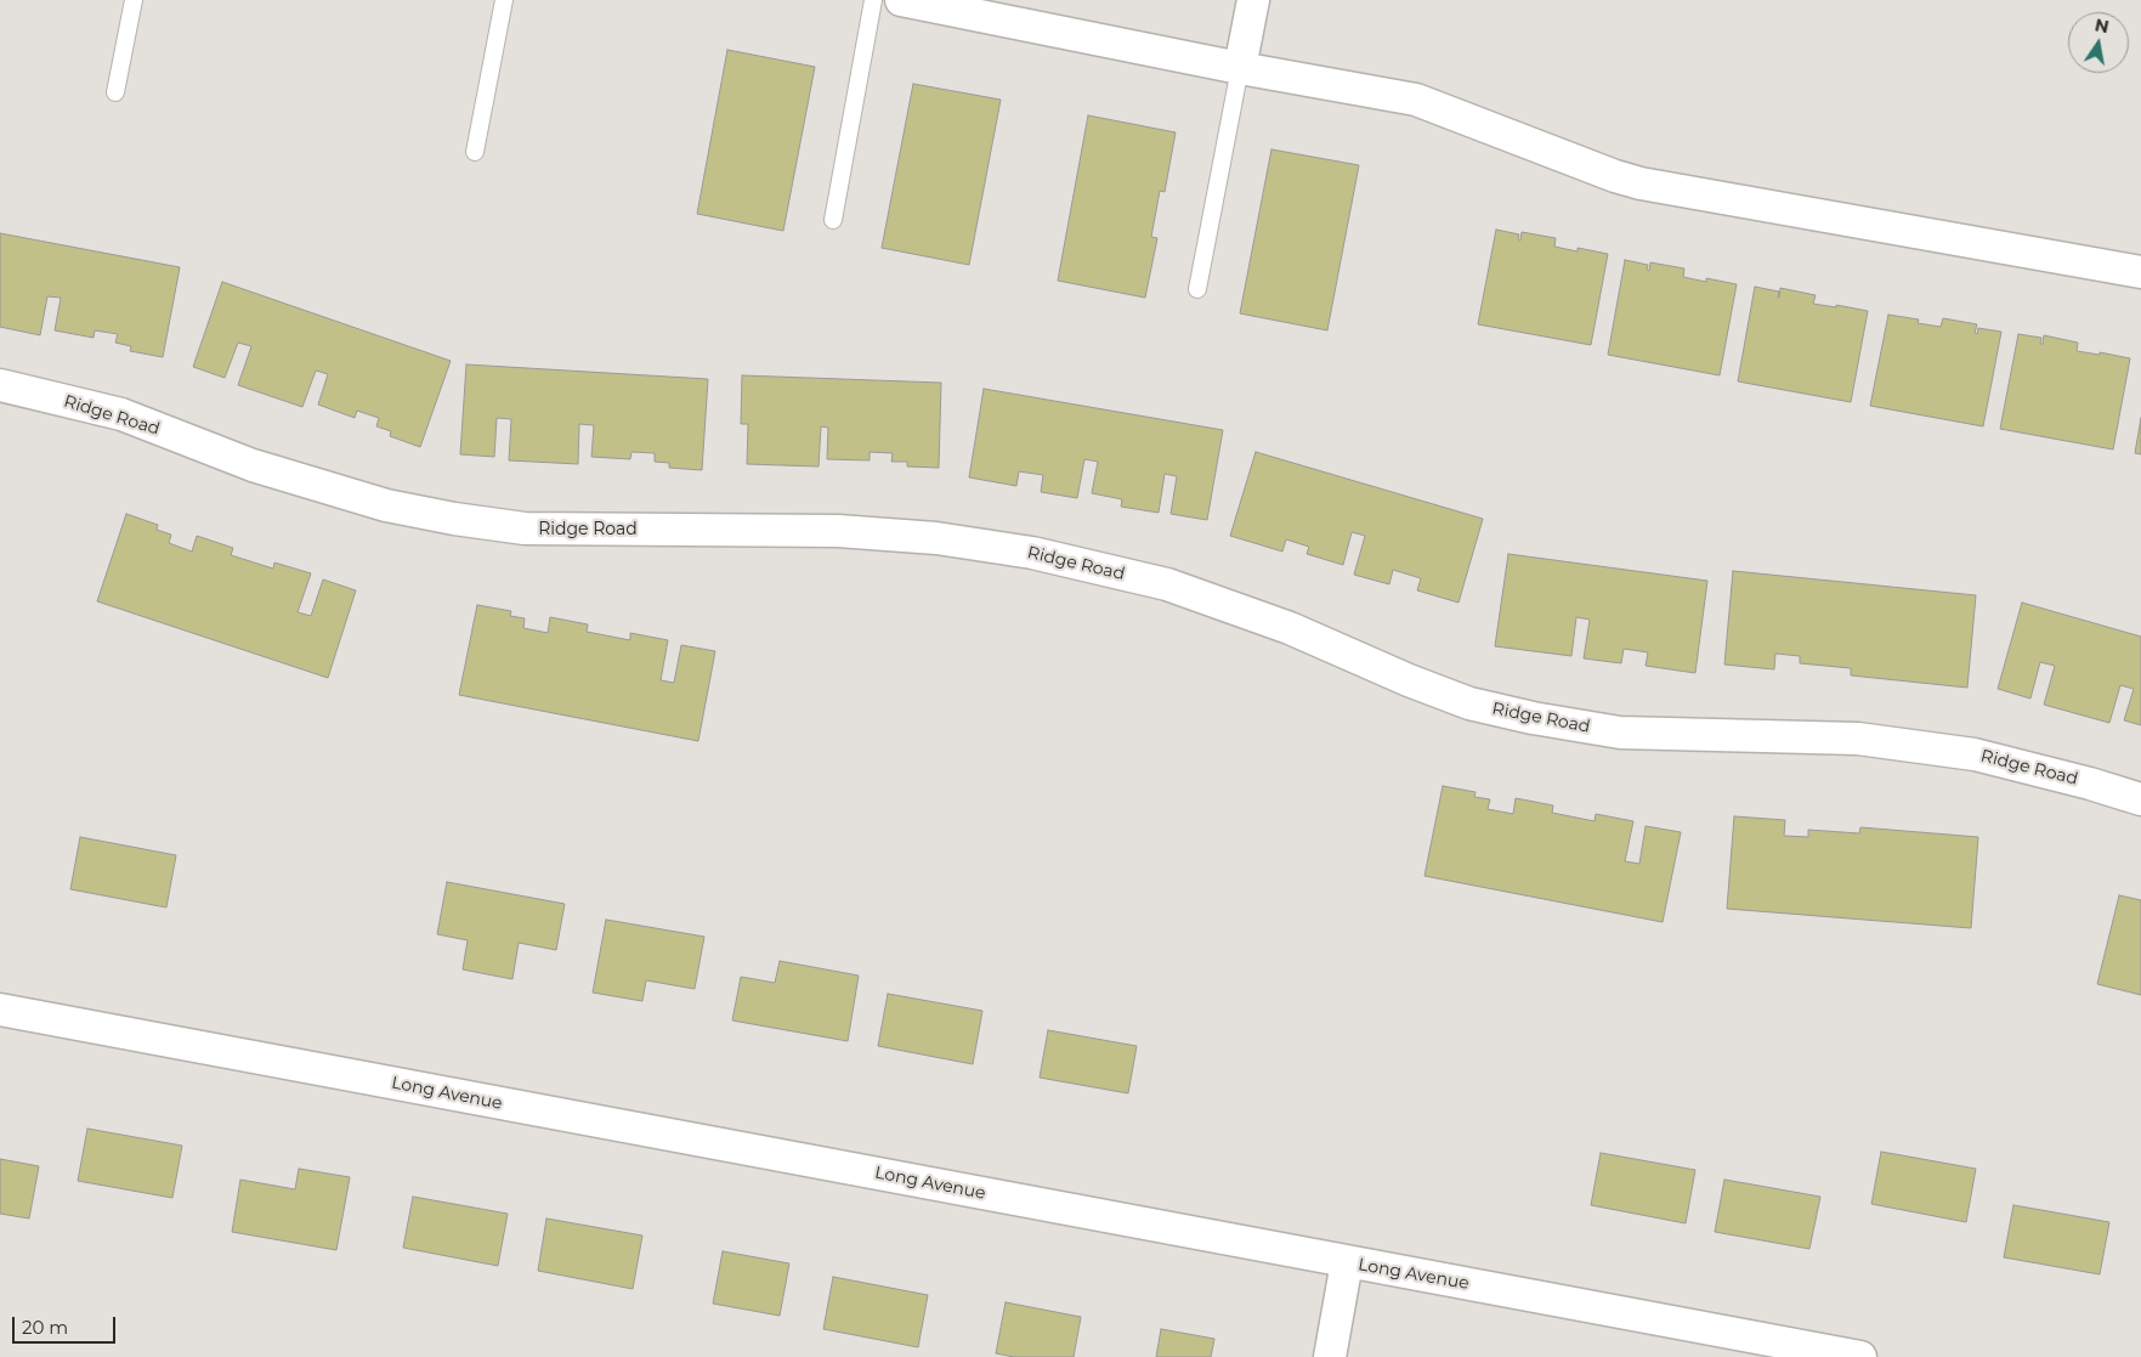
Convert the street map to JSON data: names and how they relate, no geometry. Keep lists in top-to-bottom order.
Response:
{
  "streets": {
    "street": ["Ridge Road", "Long Avenue"]
  },
  "scale_bar": "20 m",
  "north": "top"
}
